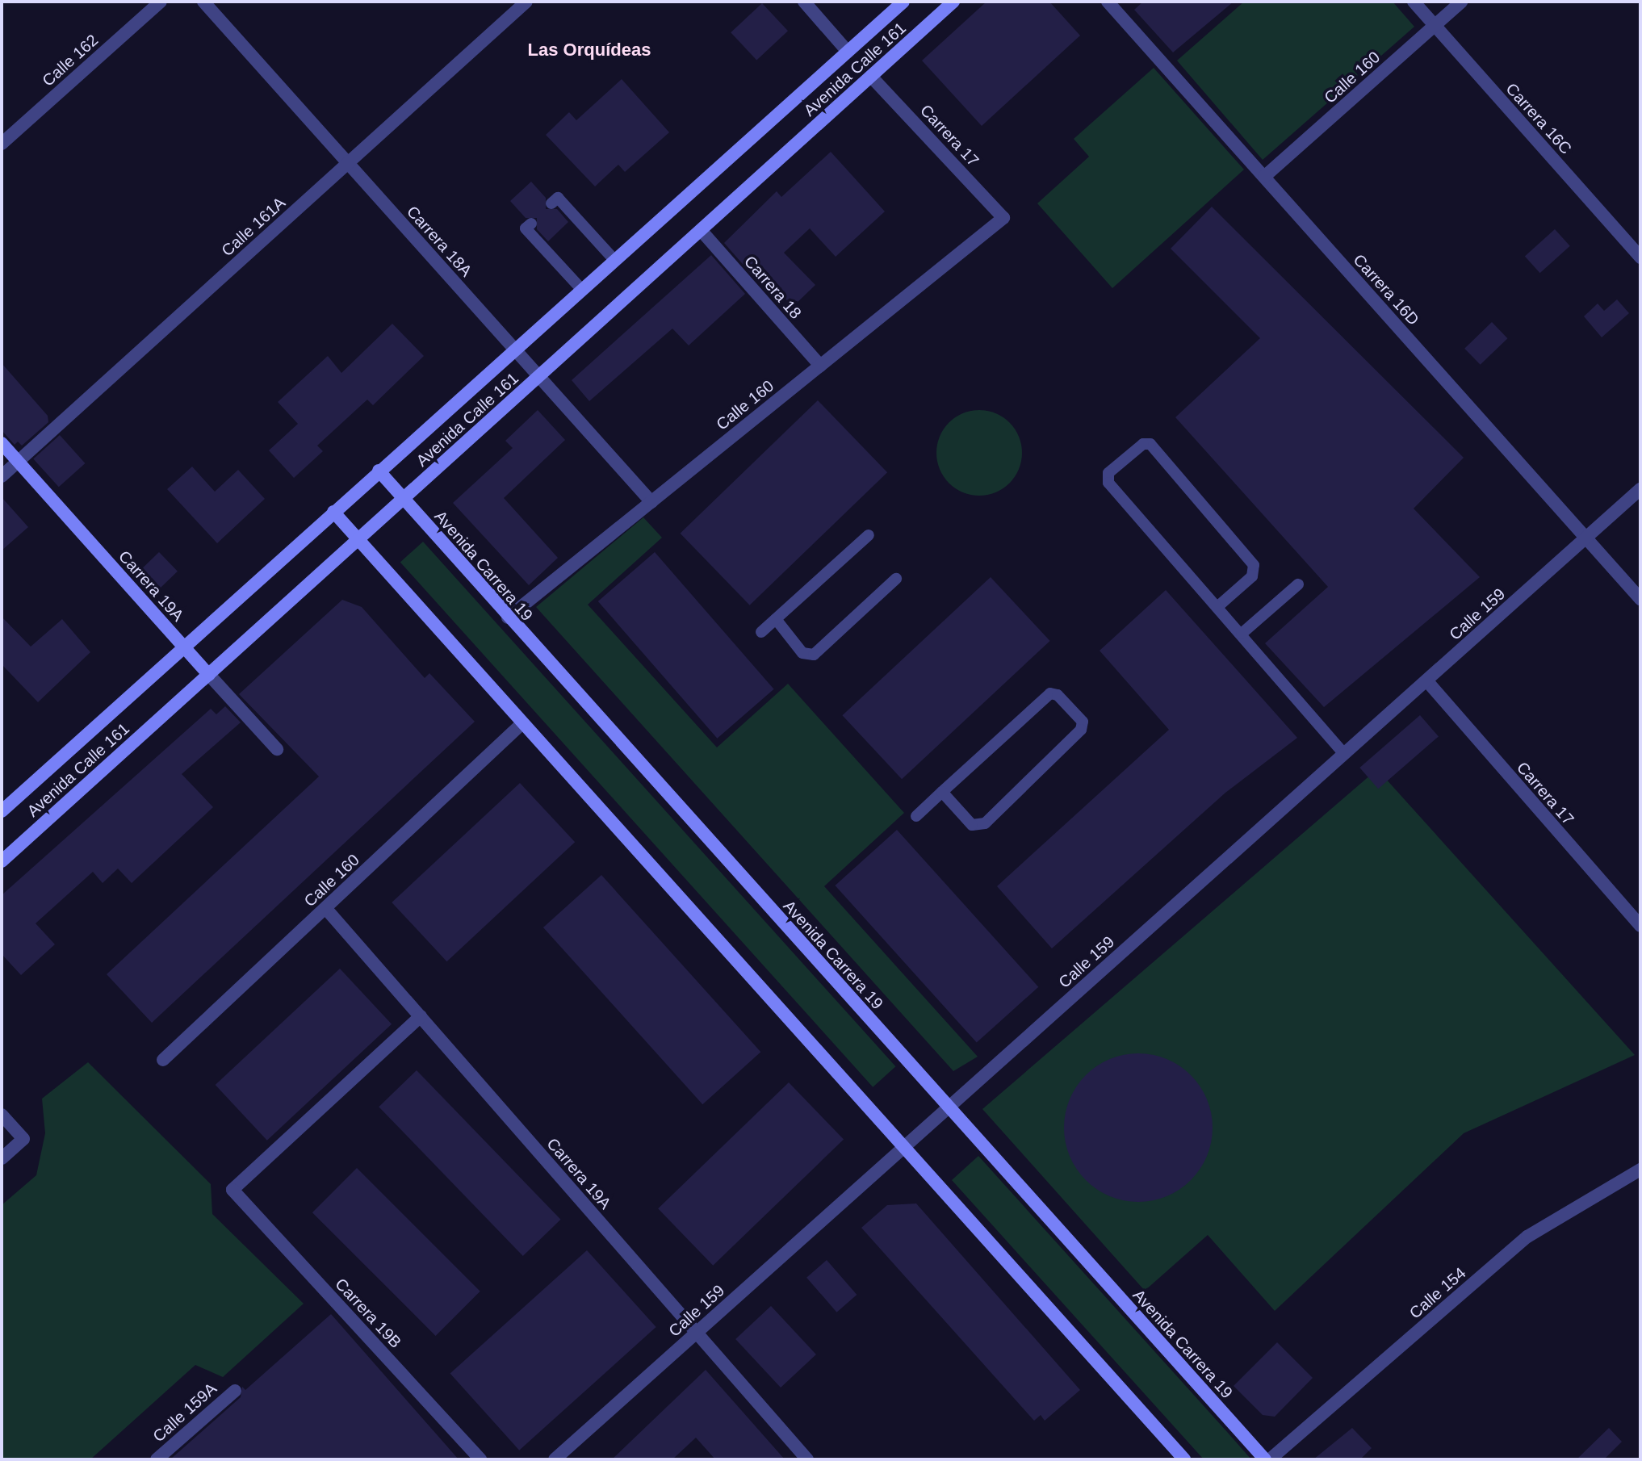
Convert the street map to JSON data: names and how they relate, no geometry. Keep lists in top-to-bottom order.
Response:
{
  "streets": {
    "main road": ["Avenida Calle 161", "Avenida Carrera 19", "Carrera 19A"],
    "street": [
      "Calle 162",
      "Calle 160",
      "Carrera 16C",
      "Carrera 17",
      "Calle 161A",
      "Carrera 18A",
      "Carrera 18",
      "Carrera 16D",
      "Calle 159",
      "Calle 154",
      "Carrera 19B",
      "Calle 159A"
    ]
  },
  "crossings": [
    ["Avenida Calle 161", "Carrera 17"],
    ["Avenida Calle 161", "Carrera 18A"],
    ["Avenida Calle 161", "Carrera 18"],
    ["Avenida Calle 161", "Avenida Carrera 19"],
    ["Avenida Calle 161", "Carrera 19A"],
    ["Calle 160", "Carrera 16C"],
    ["Calle 160", "Carrera 17"],
    ["Calle 160", "Carrera 18A"],
    ["Calle 160", "Carrera 18"],
    ["Calle 160", "Carrera 16D"],
    ["Calle 160", "Avenida Carrera 19"],
    ["Calle 160", "Carrera 19A"],
    ["Carrera 17", "Calle 159"],
    ["Calle 161A", "Carrera 18A"],
    ["Calle 161A", "Carrera 19A"],
    ["Carrera 16D", "Calle 159"],
    ["Avenida Carrera 19", "Calle 159"],
    ["Avenida Carrera 19", "Calle 154"],
    ["Carrera 19A", "Calle 159"],
    ["Carrera 19A", "Carrera 19B"]
  ],
  "districts": ["Las Orquídeas"]
}
